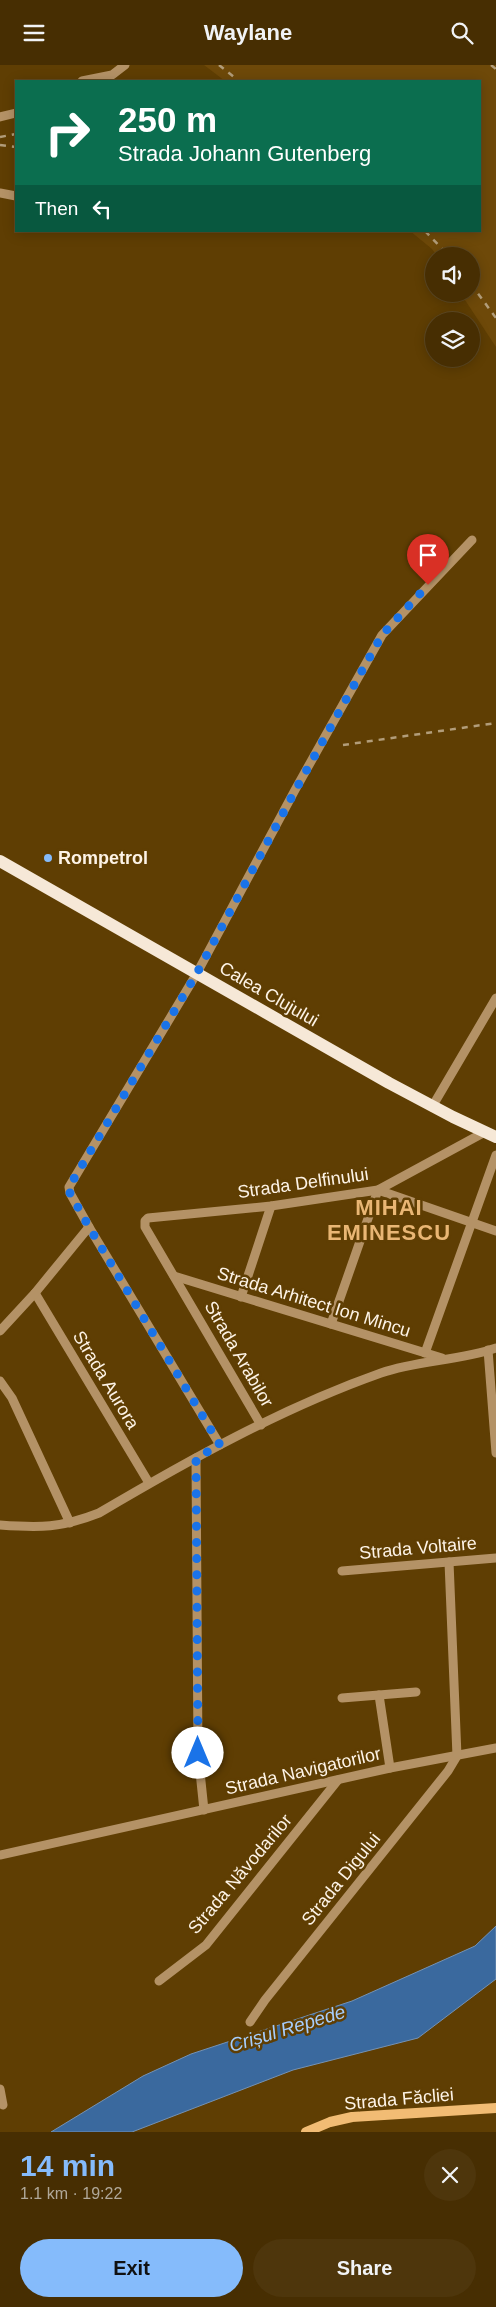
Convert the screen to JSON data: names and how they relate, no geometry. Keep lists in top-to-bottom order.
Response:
{
  "streets": {
    "main road": ["Calea Clujului"],
    "street": [
      "Strada Delfinului",
      "Strada Arhitect Ion Mincu",
      "Strada Arabilor",
      "Strada Aurora",
      "Strada Voltaire",
      "Strada Navigatorilor",
      "Strada Năvodarilor",
      "Strada Digului",
      "Strada Făcliei"
    ]
  },
  "crossings": [
    ["Calea Clujului", "Strada Delfinului"],
    ["Strada Delfinului", "Strada Arabilor"],
    ["Strada Arhitect Ion Mincu", "Strada Arabilor"],
    ["Strada Navigatorilor", "Strada Năvodarilor"],
    ["Strada Navigatorilor", "Strada Digului"]
  ],
  "districts": ["MIHAI EMINESCU"],
  "water": ["Crișul Repede"],
  "places": ["Rompetrol"],
  "page": {
    "header": "Waylane",
    "turn": ["250 m", "Strada Johann Gutenberg"],
    "then": "Then",
    "heading": ["14 min", "1.1 km · 19:22"],
    "buttons": ["Exit", "Share"]
  }
}
